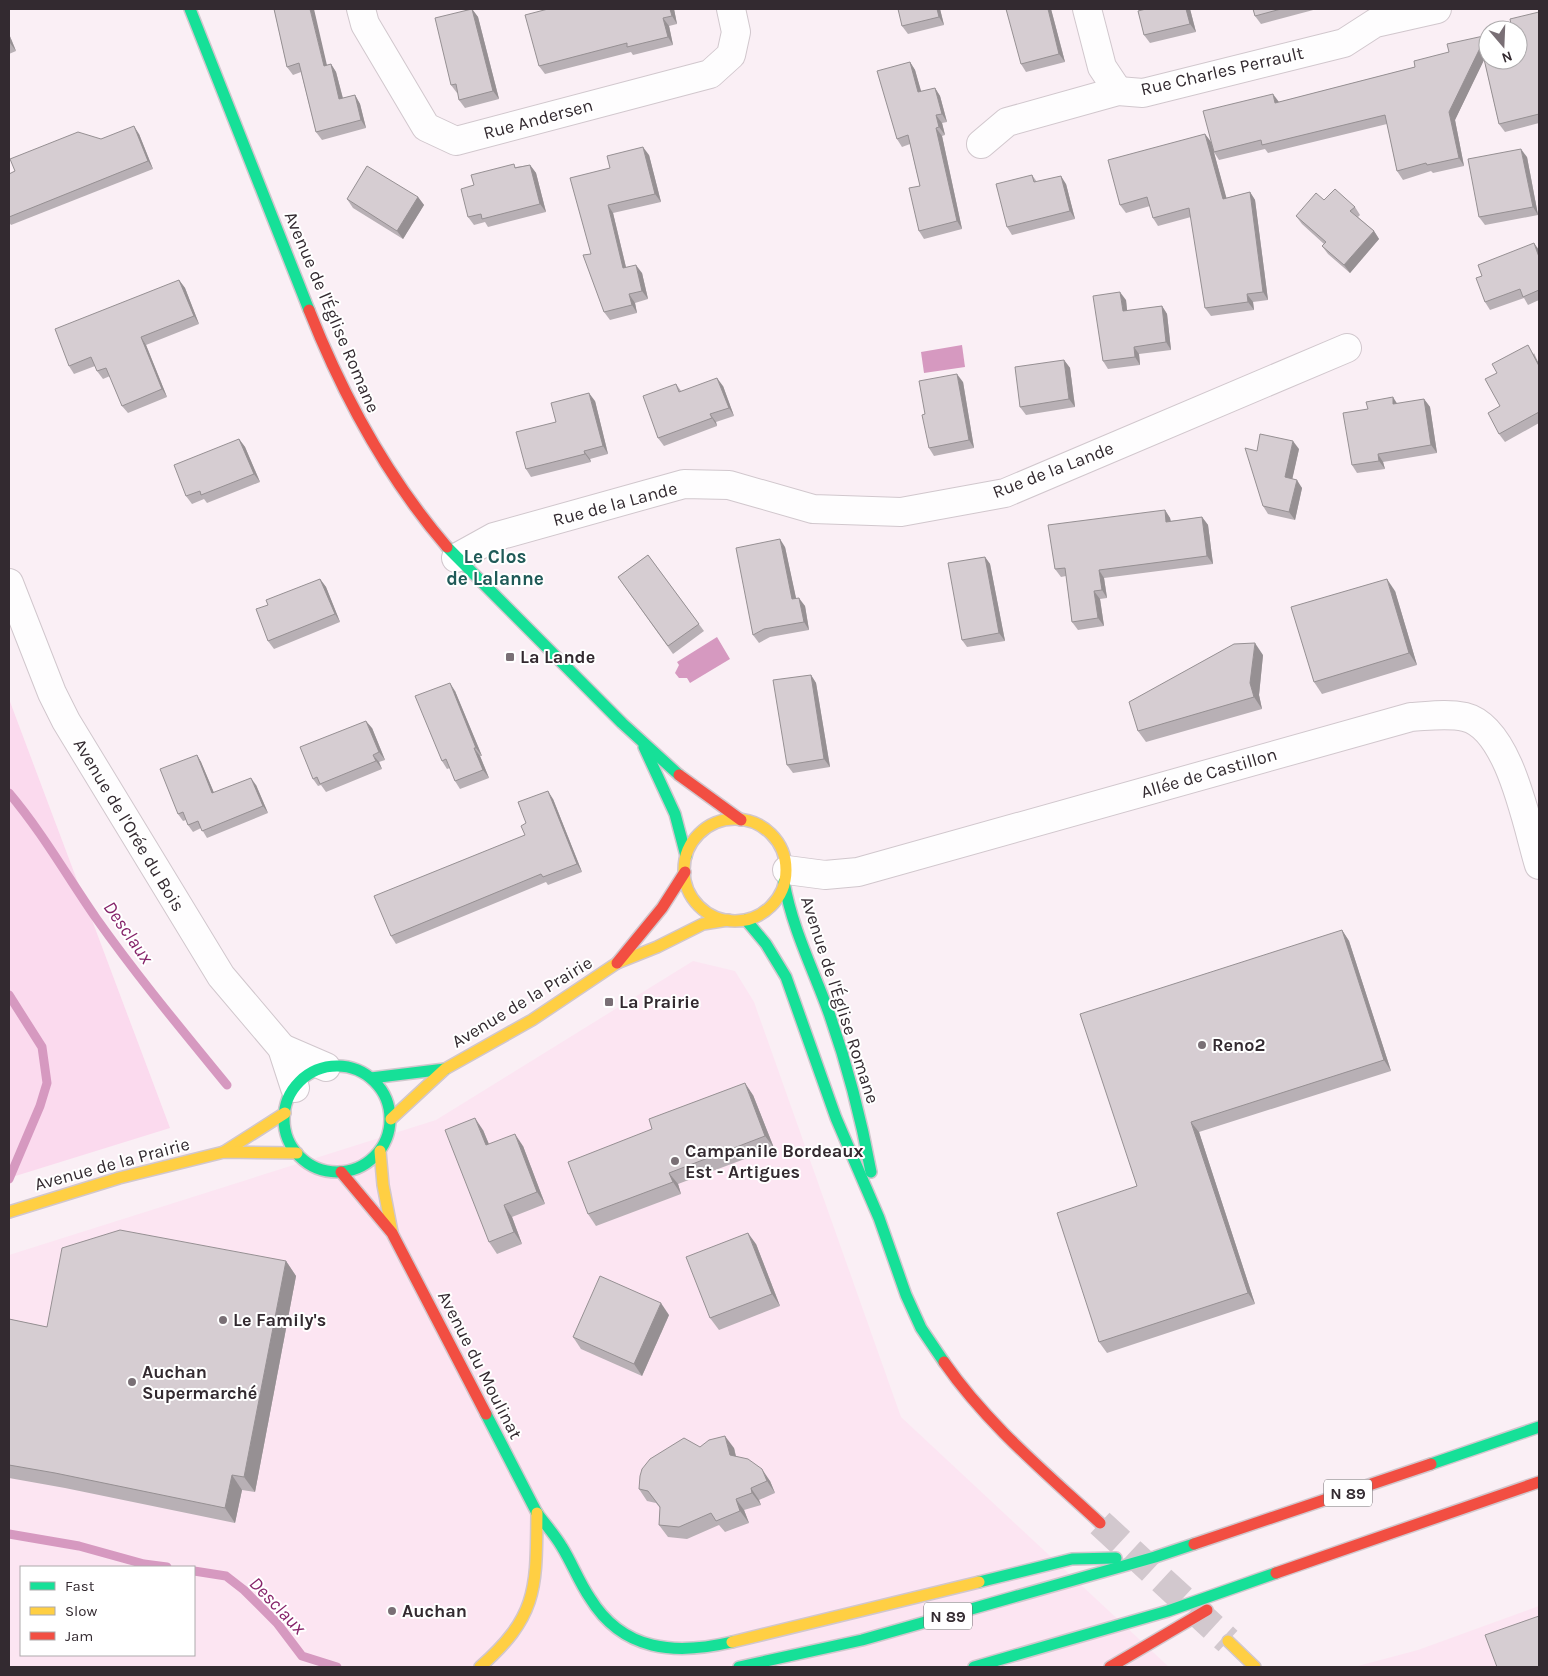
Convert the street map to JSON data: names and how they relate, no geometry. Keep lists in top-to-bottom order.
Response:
{
  "streets": {
    "main road": [
      "Avenue de l'Église Romane",
      "Avenue de la Prairie",
      "Avenue du Moulinat",
      "N 89"
    ],
    "street": [
      "Rue Charles Perrault",
      "Rue Andersen",
      "Rue de la Lande",
      "Allée de Castillon",
      "Avenue de l'Orée du Bois"
    ]
  },
  "crossings": [
    ["Avenue de l'Église Romane", "Rue de la Lande"],
    ["Avenue de l'Église Romane", "Allée de Castillon"],
    ["Avenue de l'Église Romane", "Avenue de la Prairie"],
    ["Allée de Castillon", "Avenue de la Prairie"],
    ["Avenue de la Prairie", "Avenue du Moulinat"],
    ["Avenue du Moulinat", "N 89"]
  ],
  "districts": ["Le Clos de Lalanne"],
  "water": ["Desclaux"],
  "places": {
    "transit": ["La Lande", "La Prairie"],
    "other": [
      "Reno2",
      "Campanile Bordeaux Est - Artigues",
      "Le Family's",
      "Auchan Supermarché",
      "Auchan"
    ]
  },
  "legend": ["Fast", "Slow", "Jam"],
  "north": "bottom"
}
